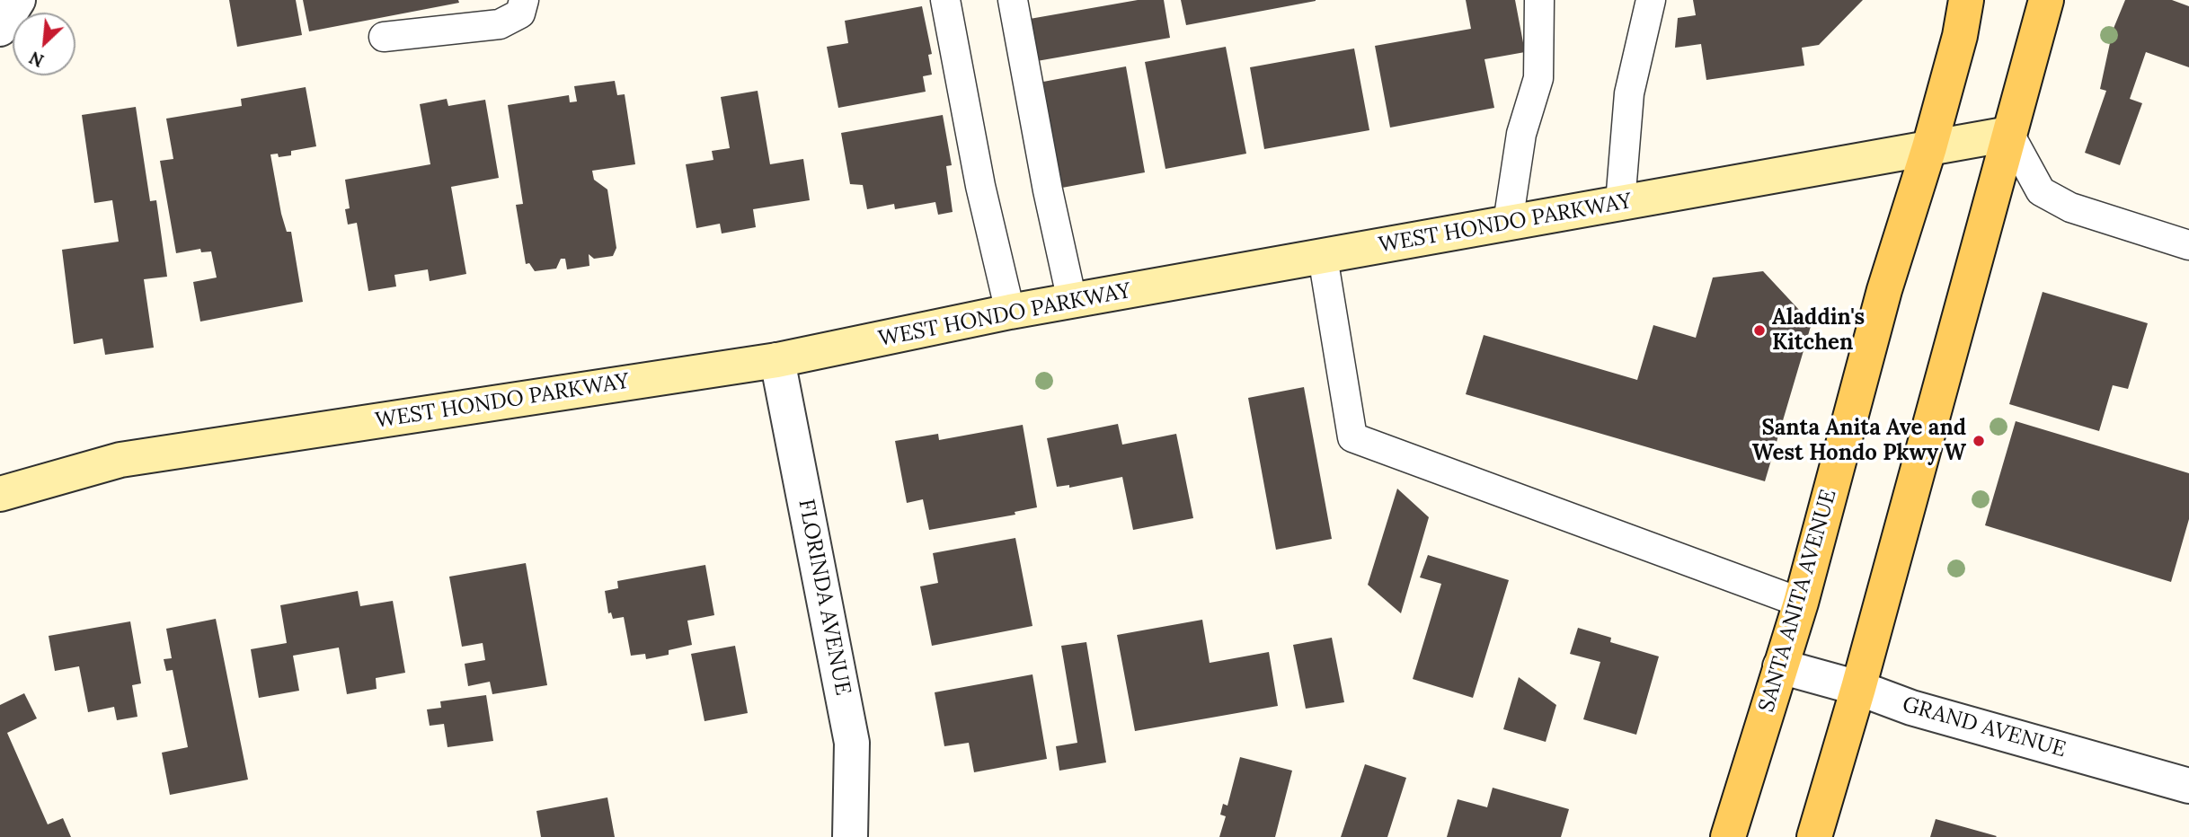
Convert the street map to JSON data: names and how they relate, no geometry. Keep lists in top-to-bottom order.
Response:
{
  "streets": {
    "main road": ["SANTA ANITA AVENUE"],
    "street": ["WEST HONDO PARKWAY", "FLORINDA AVENUE", "GRAND AVENUE"]
  },
  "crossings": [
    ["WEST HONDO PARKWAY", "FLORINDA AVENUE"],
    ["WEST HONDO PARKWAY", "SANTA ANITA AVENUE"],
    ["SANTA ANITA AVENUE", "GRAND AVENUE"]
  ],
  "places": ["Aladdin's Kitchen", "Santa Anita Ave and West Hondo Pkwy W"],
  "north": "bottom left"
}
